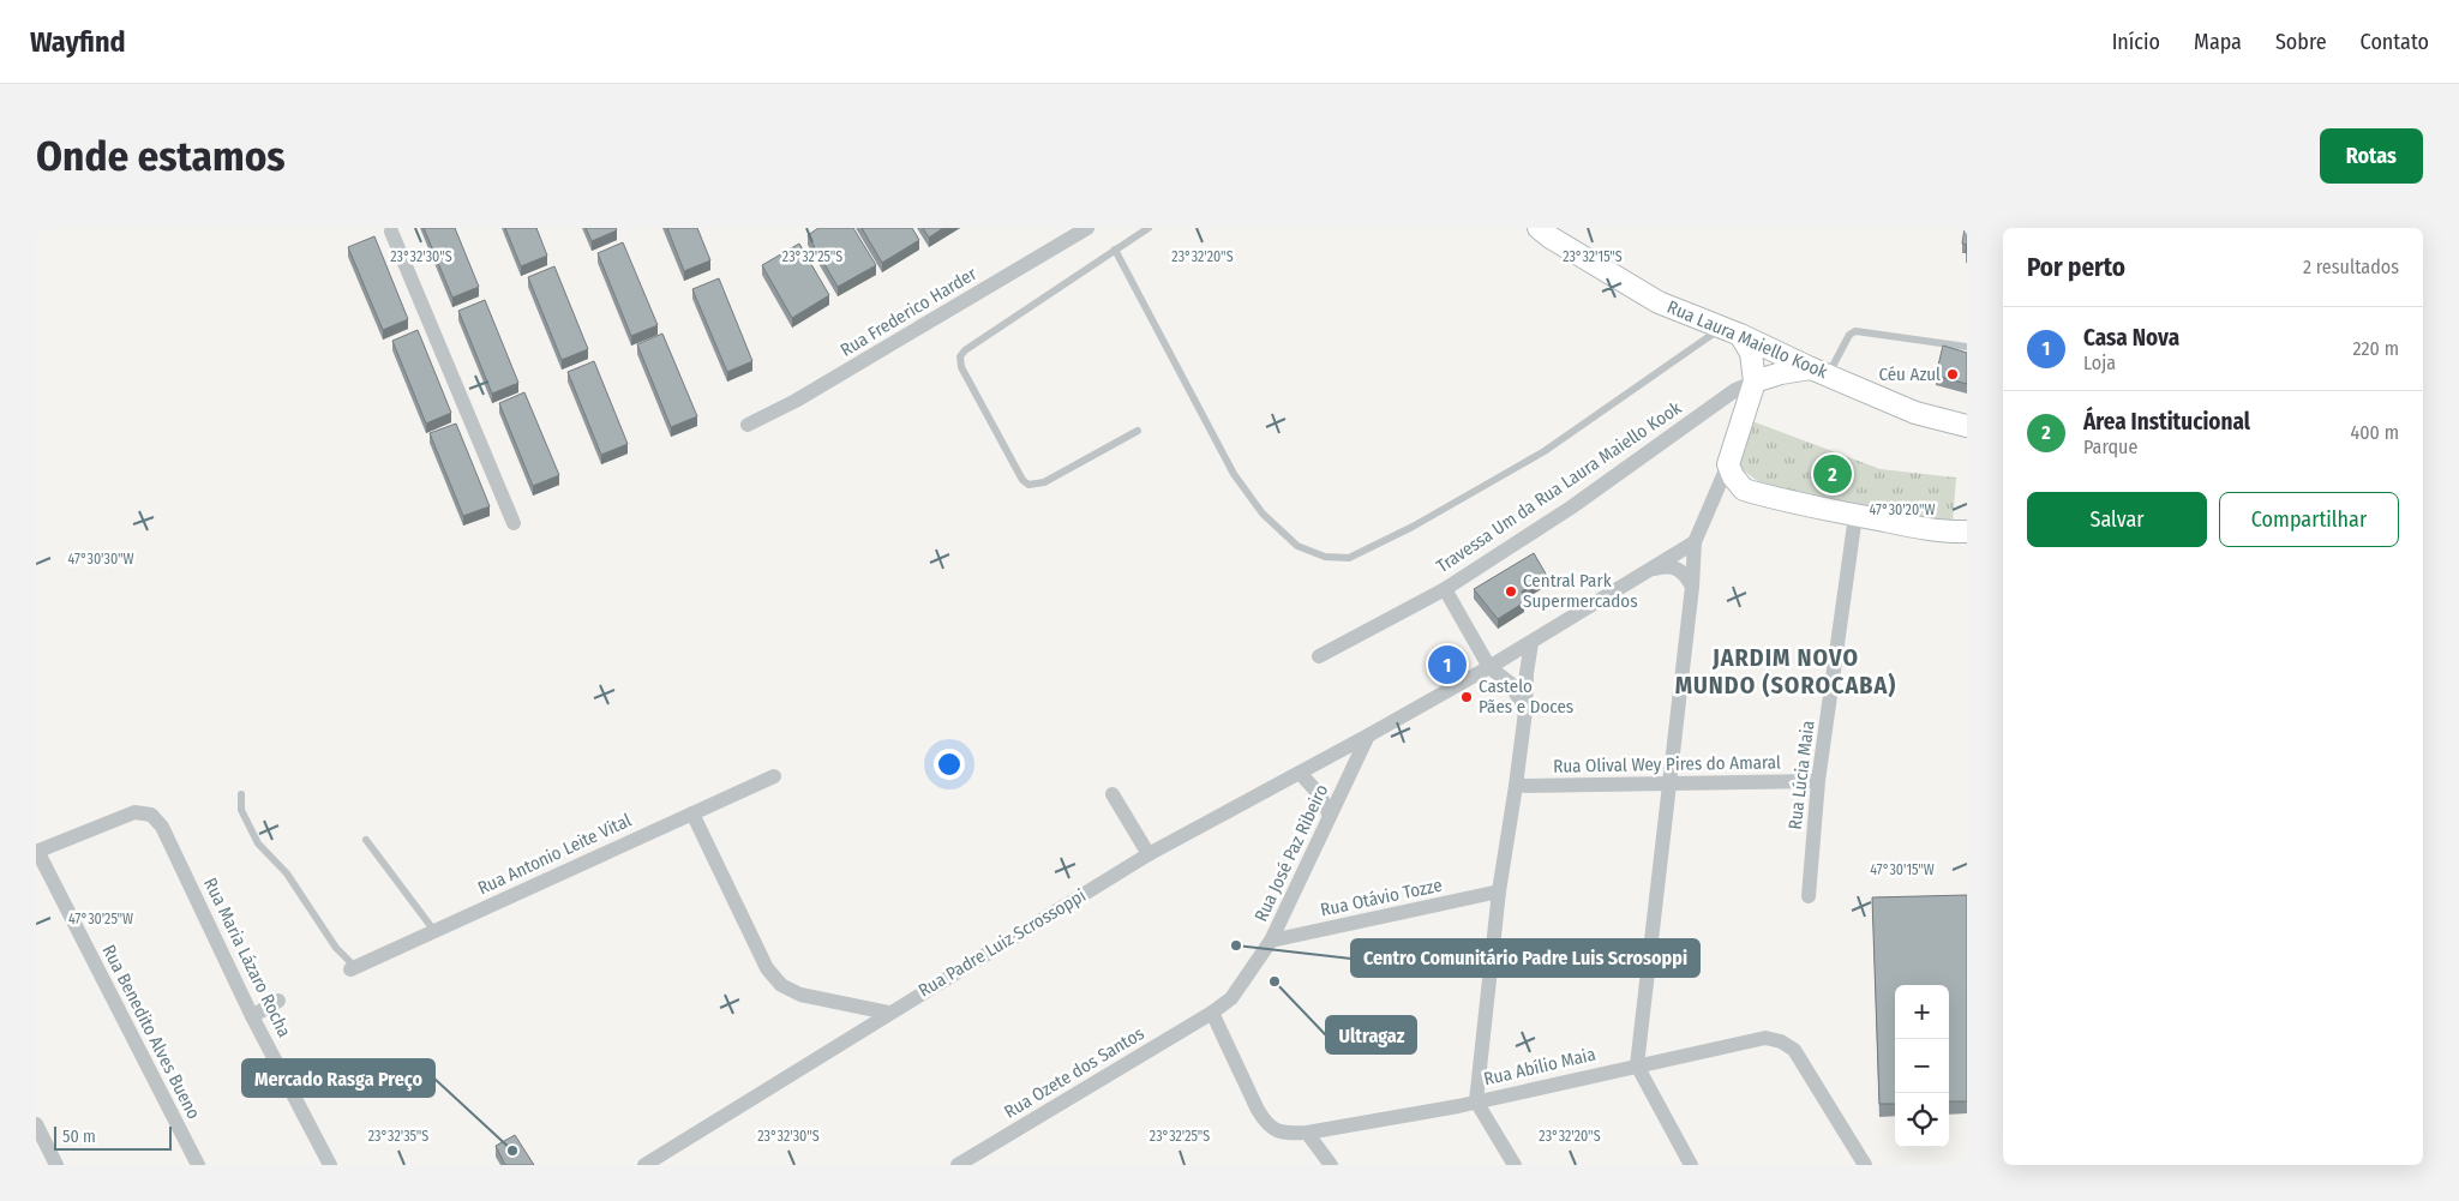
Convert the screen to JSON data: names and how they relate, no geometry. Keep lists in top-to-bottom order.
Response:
{
  "streets": {
    "main road": ["Rua Laura Maiello Kook"],
    "street": [
      "Rua Frederico Harder",
      "Travessa Um da Rua Laura Maiello Kook",
      "Rua Olival Wey Pires do Amaral",
      "Rua Lúcia Maia",
      "Rua José Paz Ribeiro",
      "Rua Antonio Leite Vital",
      "Rua Otávio Tozze",
      "Rua Padre Luiz Scrossoppi",
      "Rua Maria Lázaro Rocha",
      "Rua Benedito Alves Bueno",
      "Rua Abílio Maia",
      "Rua Ozete dos Santos"
    ]
  },
  "crossings": [
    ["Rua Olival Wey Pires do Amaral", "Rua Lúcia Maia"],
    ["Rua José Paz Ribeiro", "Rua Otávio Tozze"],
    ["Rua José Paz Ribeiro", "Rua Padre Luiz Scrossoppi"],
    ["Rua José Paz Ribeiro", "Rua Ozete dos Santos"],
    ["Rua Maria Lázaro Rocha", "Rua Benedito Alves Bueno"]
  ],
  "districts": ["JARDIM NOVO MUNDO (SOROCABA)"],
  "places": [
    "Céu Azul",
    "Central Park Supermercados",
    "Castelo Pães e Doces",
    "Centro Comunitário Padre Luis Scrosoppi",
    "Ultragaz",
    "Mercado Rasga Preço"
  ],
  "scale_bar": "50 m",
  "page": {
    "header": "Wayfind",
    "nav": [
      "Início",
      "Mapa",
      "Sobre",
      "Contato"
    ],
    "buttons": [
      "Rotas",
      ["Salvar", "Compartilhar"]
    ],
    "title": "Onde estamos",
    "heading": ["Por perto", "2 resultados"],
    "list": [
      {
        "mark": "1",
        "name": "Casa Nova",
        "note": "Loja",
        "value": "220 m"
      },
      {
        "mark": "2",
        "name": "Área Institucional",
        "note": "Parque",
        "value": "400 m"
      }
    ],
    "pins": ["2", "1"],
    "map_buttons": ["+", "−"],
    "scale": "50 m"
  },
  "coordinates": [
    "23°32'30\"S",
    "23°32'25\"S",
    "23°32'20\"S",
    "23°32'15\"S",
    "47°30'20\"W",
    "47°30'30\"W",
    "47°30'15\"W",
    "47°30'25\"W",
    "23°32'35\"S"
  ]
}
